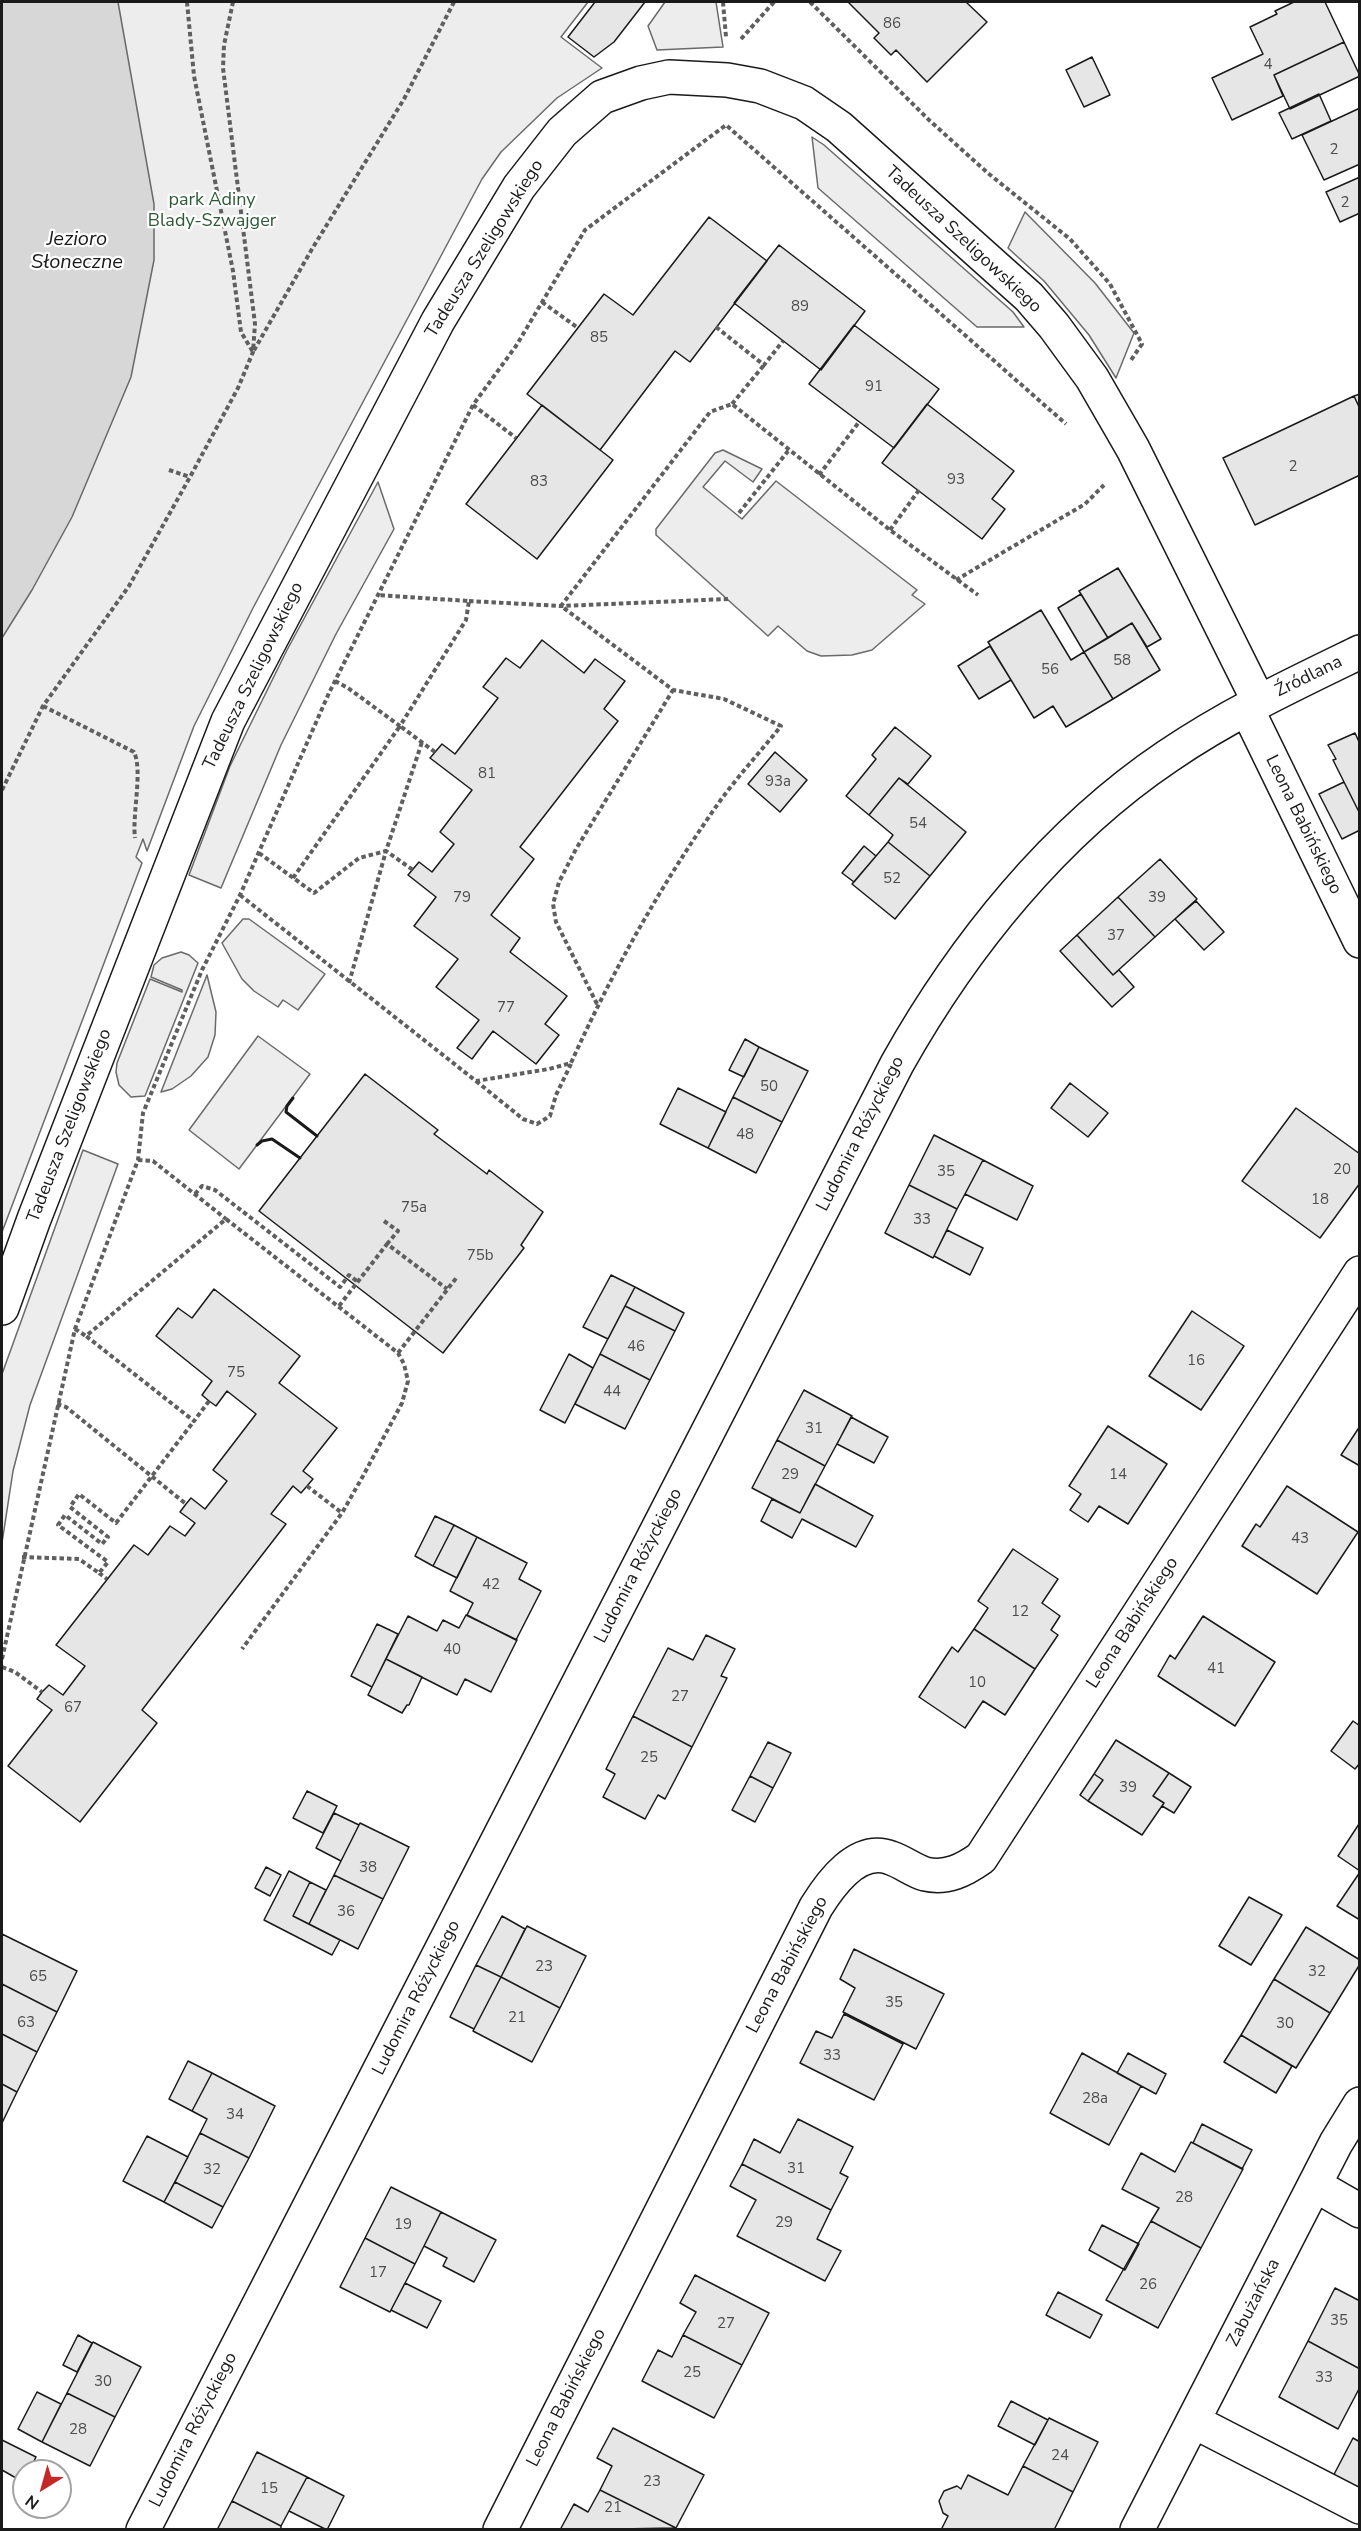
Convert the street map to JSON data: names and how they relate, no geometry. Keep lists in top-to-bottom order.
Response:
{
  "streets": {
    "street": [
      "Tadeusza Szeligowskiego",
      "Źródlana",
      "Leona Babińskiego",
      "Ludomira Różyckiego",
      "Zabużańska"
    ]
  },
  "crossings": [
    ["Tadeusza Szeligowskiego", "Źródlana"],
    ["Tadeusza Szeligowskiego", "Leona Babińskiego"],
    ["Tadeusza Szeligowskiego", "Ludomira Różyckiego"],
    ["Źródlana", "Leona Babińskiego"],
    ["Źródlana", "Ludomira Różyckiego"],
    ["Leona Babińskiego", "Ludomira Różyckiego"]
  ],
  "water": ["Jezioro Słoneczne"],
  "parks": ["park Adiny Blady-Szwajger"],
  "house_numbers": [
    "86",
    "4",
    "2",
    "2",
    "89",
    "85",
    "91",
    "2",
    "93",
    "83",
    "58",
    "56",
    "81",
    "93a",
    "54",
    "52",
    "79",
    "39",
    "37",
    "77",
    "50",
    "48",
    "20",
    "35",
    "18",
    "75a",
    "33",
    "75b",
    "46",
    "16",
    "75",
    "44",
    "31",
    "29",
    "14",
    "43",
    "42",
    "12",
    "40",
    "41",
    "10",
    "27",
    "67",
    "25",
    "39",
    "38",
    "36",
    "23",
    "32",
    "65",
    "35",
    "21",
    "63",
    "30",
    "33",
    "28a",
    "34",
    "31",
    "32",
    "28",
    "29",
    "19",
    "17",
    "26",
    "35",
    "27",
    "25",
    "33",
    "30",
    "28",
    "24",
    "23",
    "15",
    "21"
  ],
  "north": "bottom left"
}
